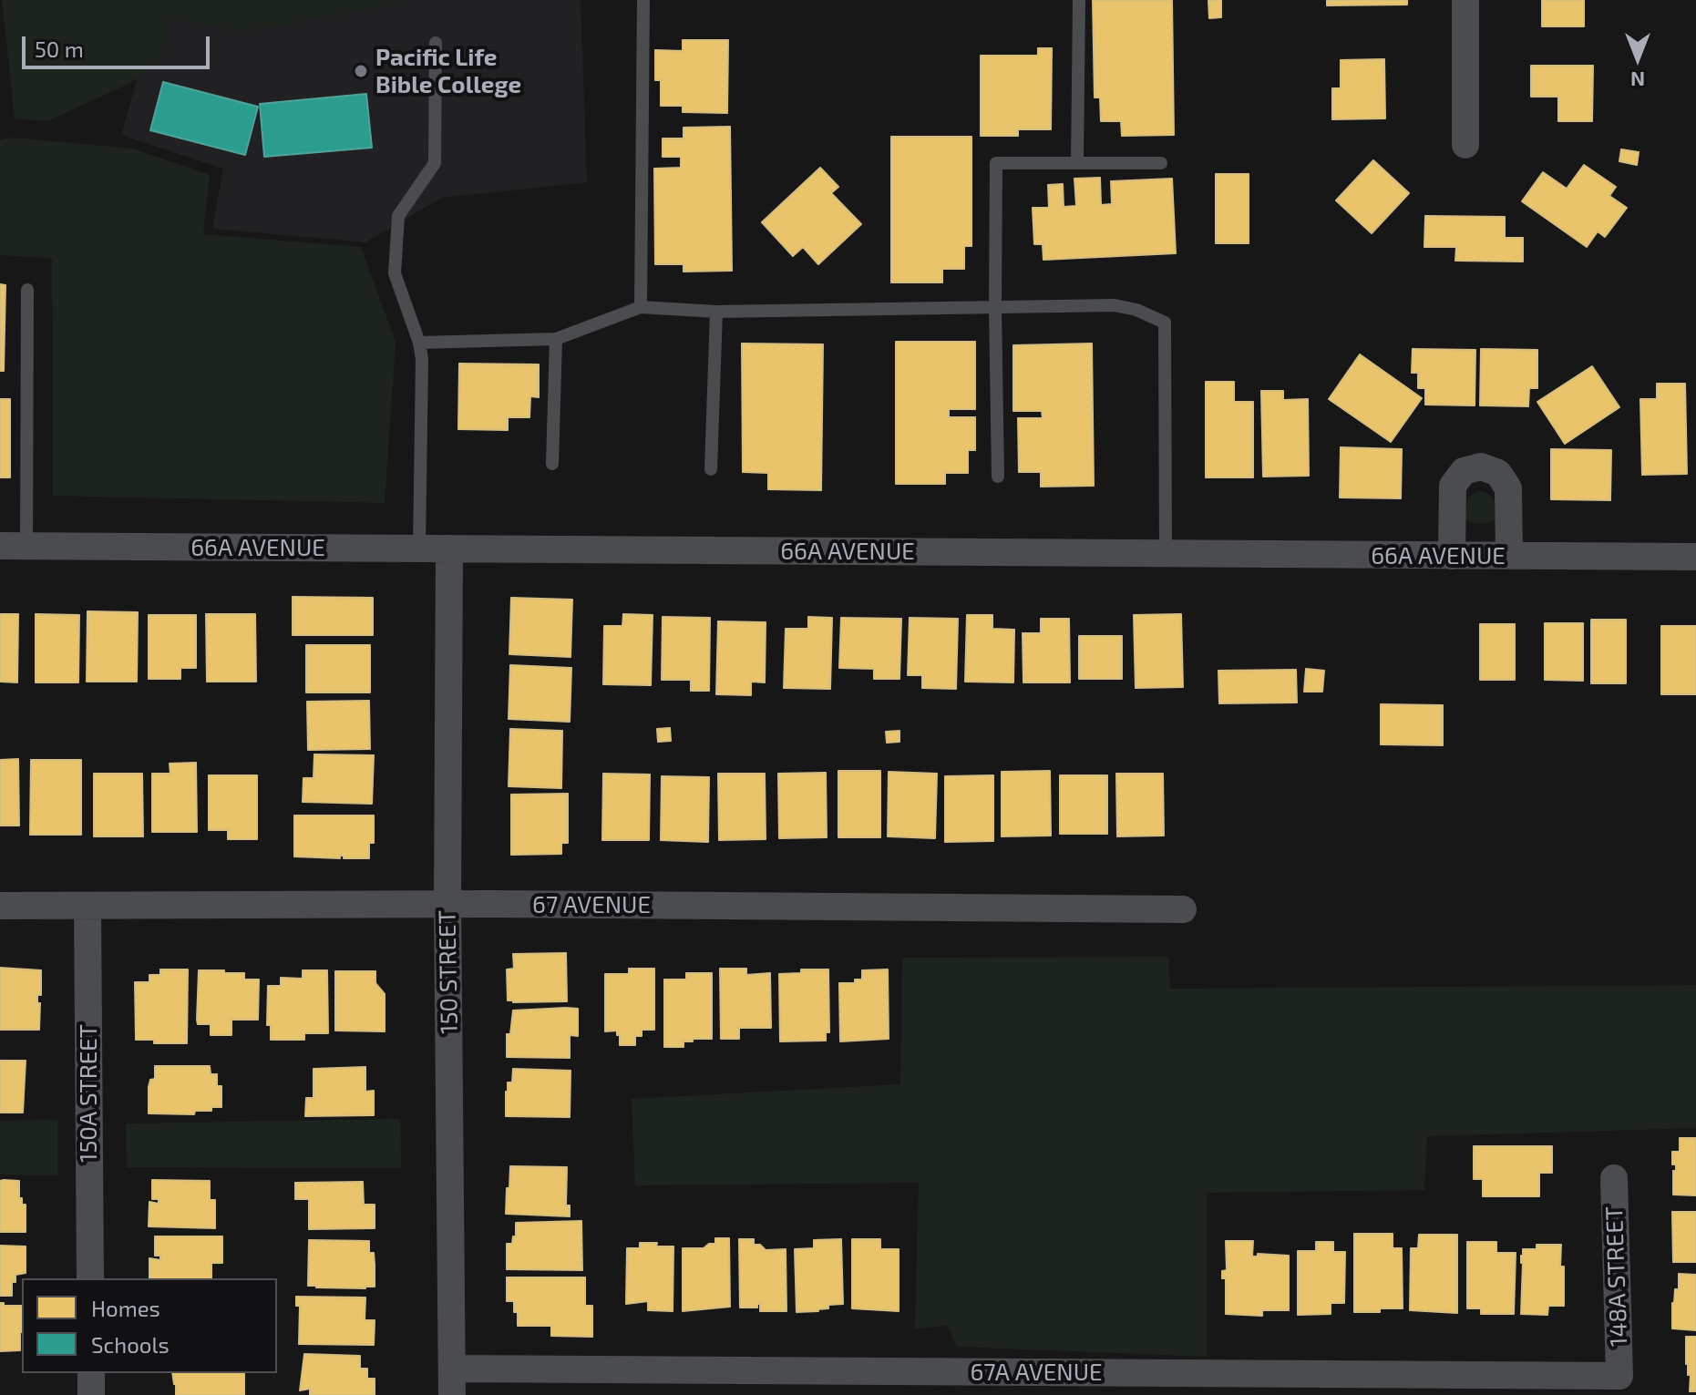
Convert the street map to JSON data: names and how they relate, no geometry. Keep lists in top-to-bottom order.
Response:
{
  "streets": {
    "street": [
      "66A AVENUE",
      "67 AVENUE",
      "150 STREET",
      "150A STREET",
      "148A STREET",
      "67A AVENUE"
    ]
  },
  "crossings": [
    ["66A AVENUE", "150 STREET"],
    ["67 AVENUE", "150 STREET"],
    ["67 AVENUE", "150A STREET"],
    ["150 STREET", "67A AVENUE"],
    ["148A STREET", "67A AVENUE"]
  ],
  "places": ["Pacific Life Bible College"],
  "legend": ["Homes", "Schools"],
  "scale_bar": "50 m",
  "north": "bottom"
}
